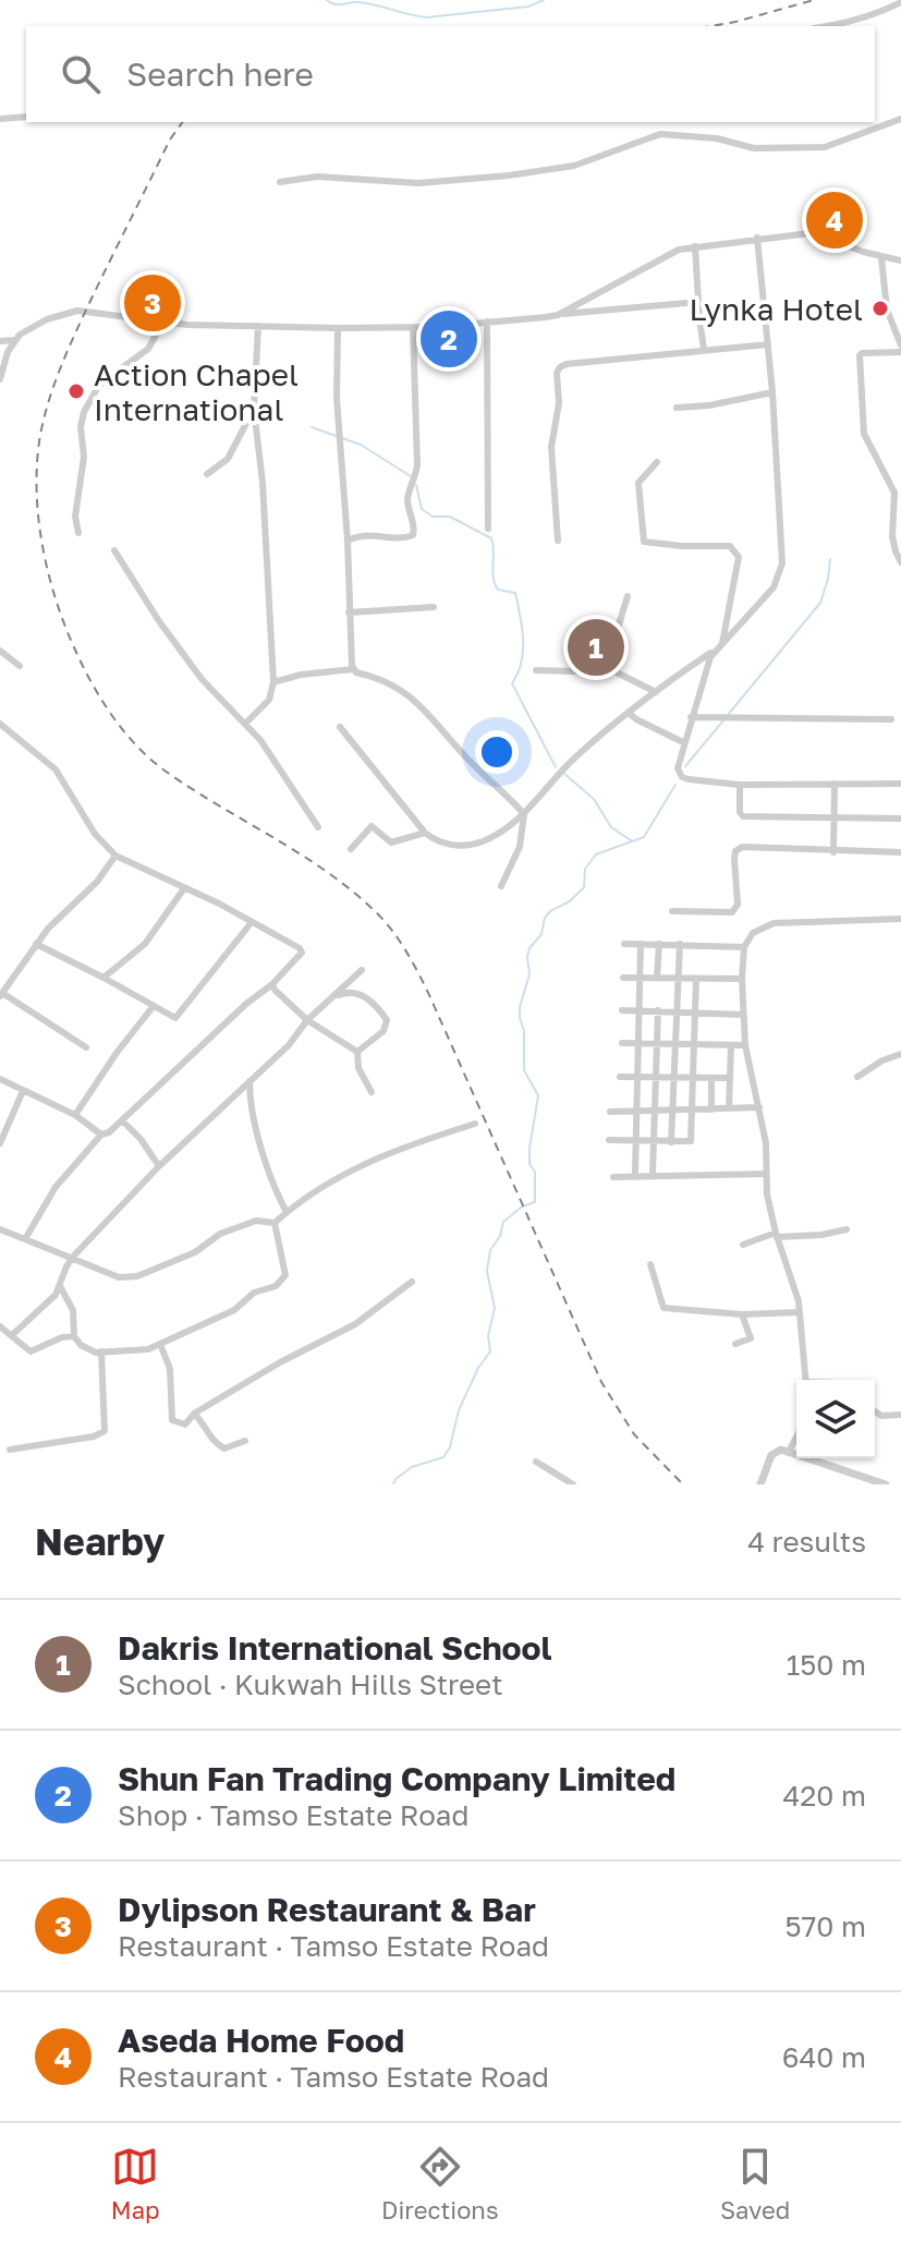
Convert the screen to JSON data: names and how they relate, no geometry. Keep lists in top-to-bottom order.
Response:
{
  "places": ["Lynka Hotel", "Action Chapel International"],
  "page": {
    "search": "Search here",
    "pins": [
      "4",
      "3",
      "2",
      "1"
    ],
    "heading": ["Nearby", "4 results"],
    "list": [
      {
        "mark": "1",
        "name": "Dakris International School",
        "note": "School · Kukwah Hills Street",
        "value": "150 m"
      },
      {
        "mark": "2",
        "name": "Shun Fan Trading Company Limited",
        "note": "Shop · Tamso Estate Road",
        "value": "420 m"
      },
      {
        "mark": "3",
        "name": "Dylipson Restaurant & Bar",
        "note": "Restaurant · Tamso Estate Road",
        "value": "570 m"
      },
      {
        "mark": "4",
        "name": "Aseda Home Food",
        "note": "Restaurant · Tamso Estate Road",
        "value": "640 m"
      }
    ],
    "nav": ["Map", "Directions", "Saved"]
  }
}
